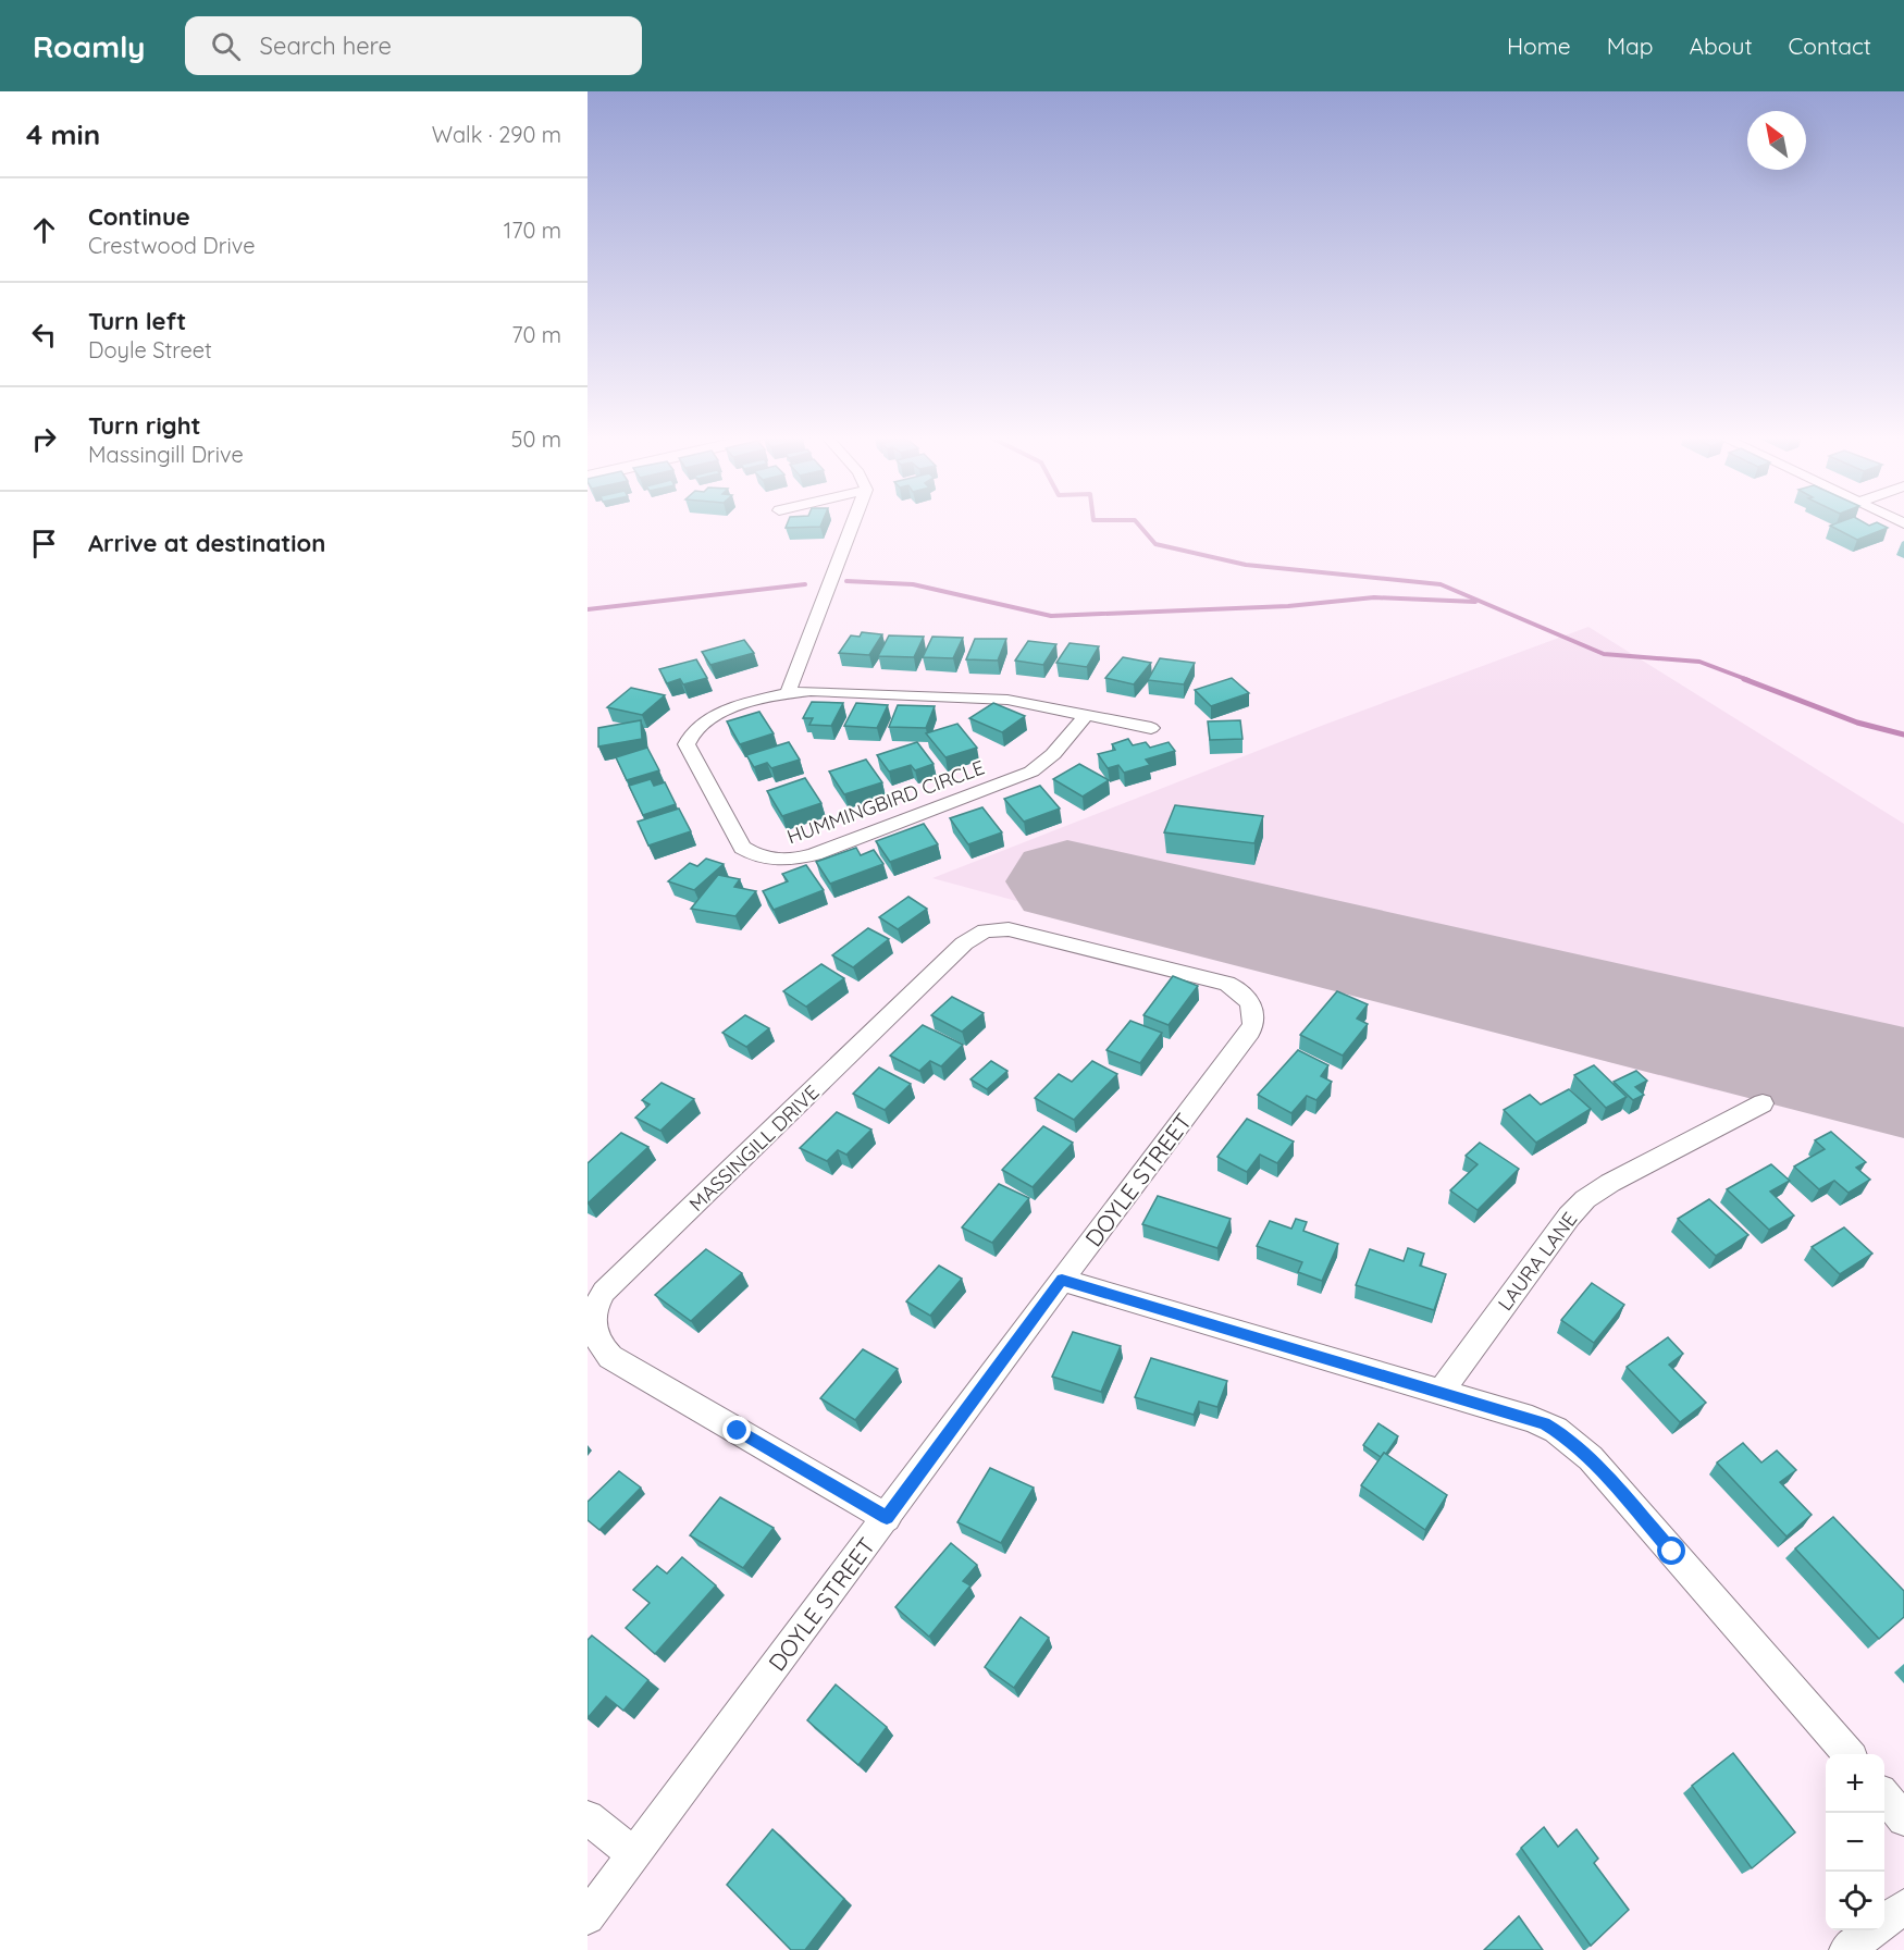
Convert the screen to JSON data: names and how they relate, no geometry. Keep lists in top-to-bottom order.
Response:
{
  "streets": {
    "street": [
      "HUMMINGBIRD CIRCLE",
      "MASSINGILL DRIVE",
      "DOYLE STREET",
      "LAURA LANE"
    ]
  },
  "crossings": [
    ["MASSINGILL DRIVE", "DOYLE STREET"]
  ],
  "north": "top left",
  "page": {
    "header": "Roamly",
    "search": "Search here",
    "nav": [
      "Home",
      "Map",
      "About",
      "Contact"
    ],
    "heading": ["4 min", "Walk · 290 m"],
    "list": [
      ["Continue", "Crestwood Drive", "170 m"],
      ["Turn left", "Doyle Street", "70 m"],
      ["Turn right", "Massingill Drive", "50 m"],
      "Arrive at destination"
    ],
    "map_buttons": ["+", "−"]
  }
}
